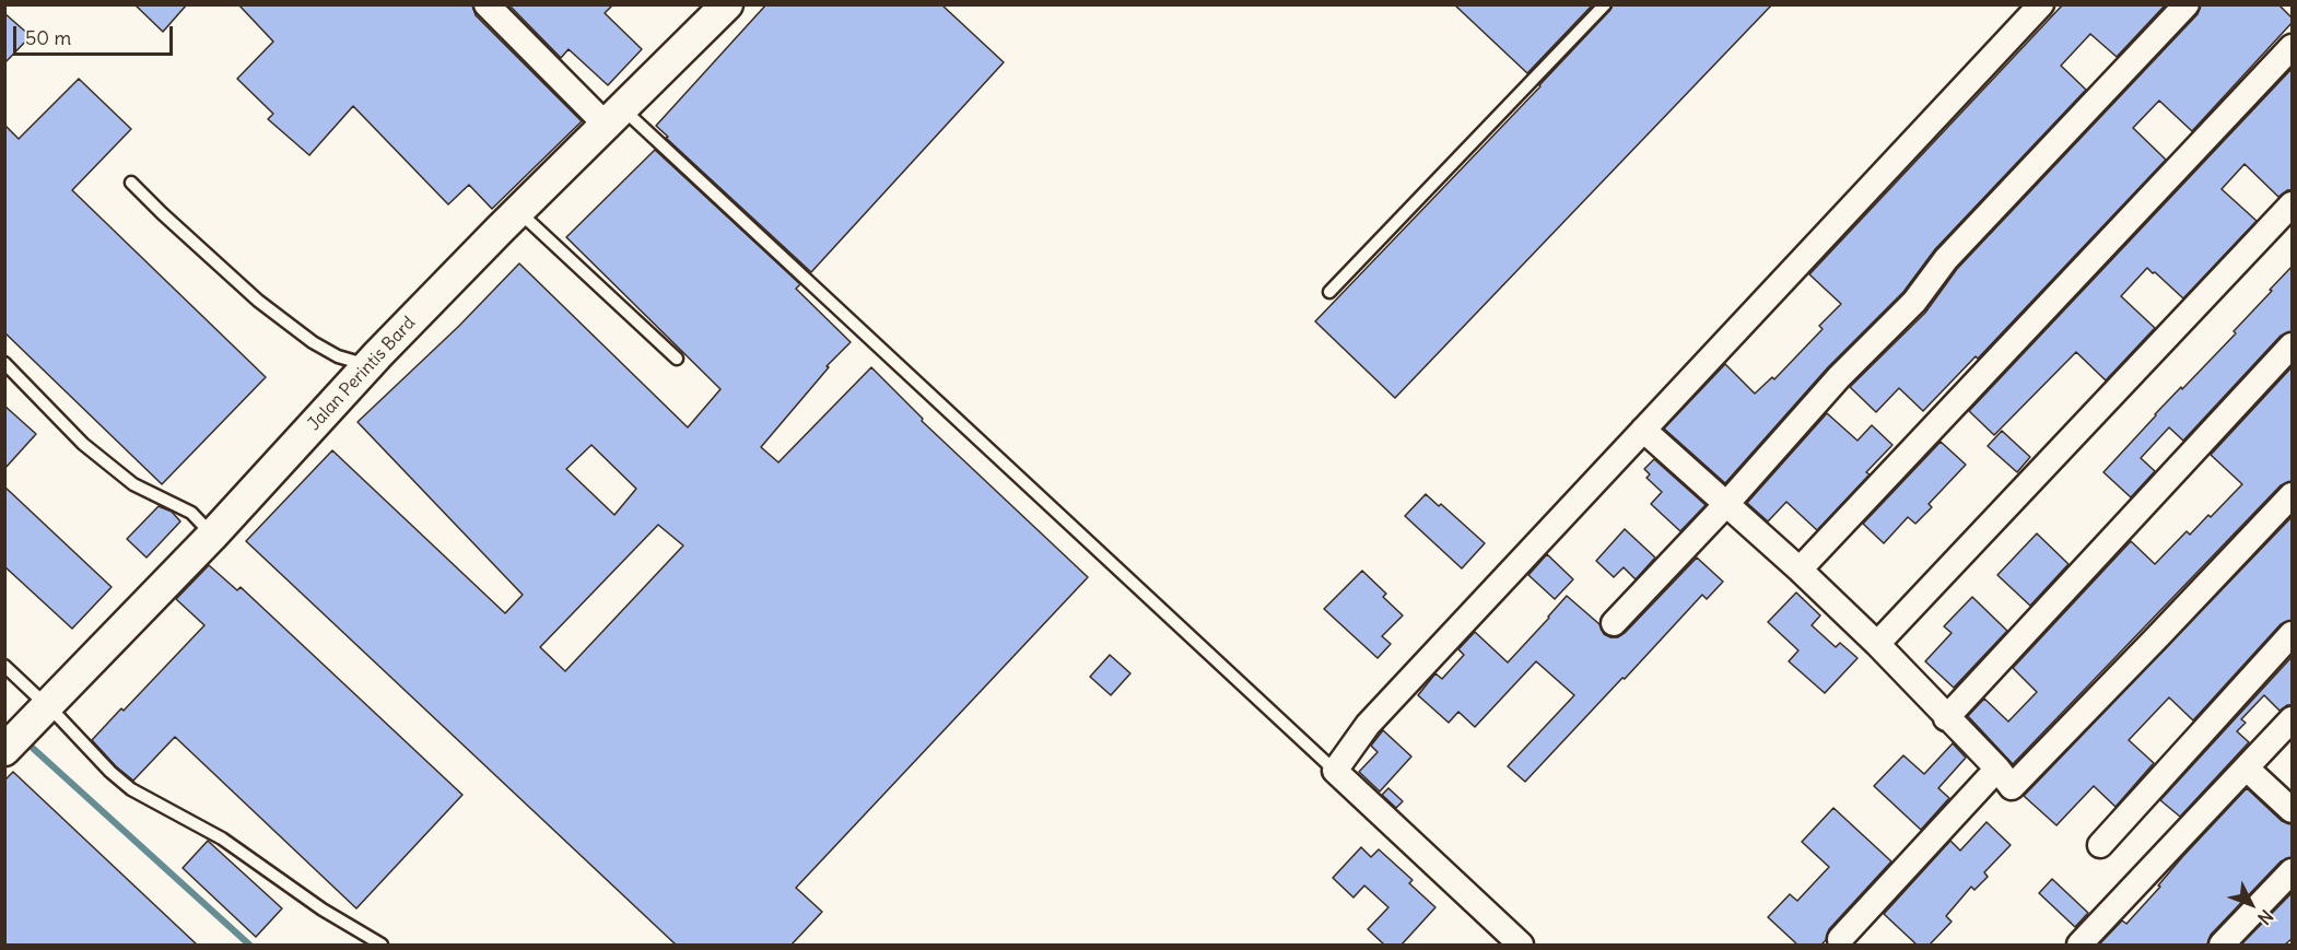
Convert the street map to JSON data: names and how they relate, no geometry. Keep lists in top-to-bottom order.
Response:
{
  "streets": {
    "street": ["Jalan Perintis Bard"]
  },
  "scale_bar": "50 m",
  "north": "bottom right"
}
